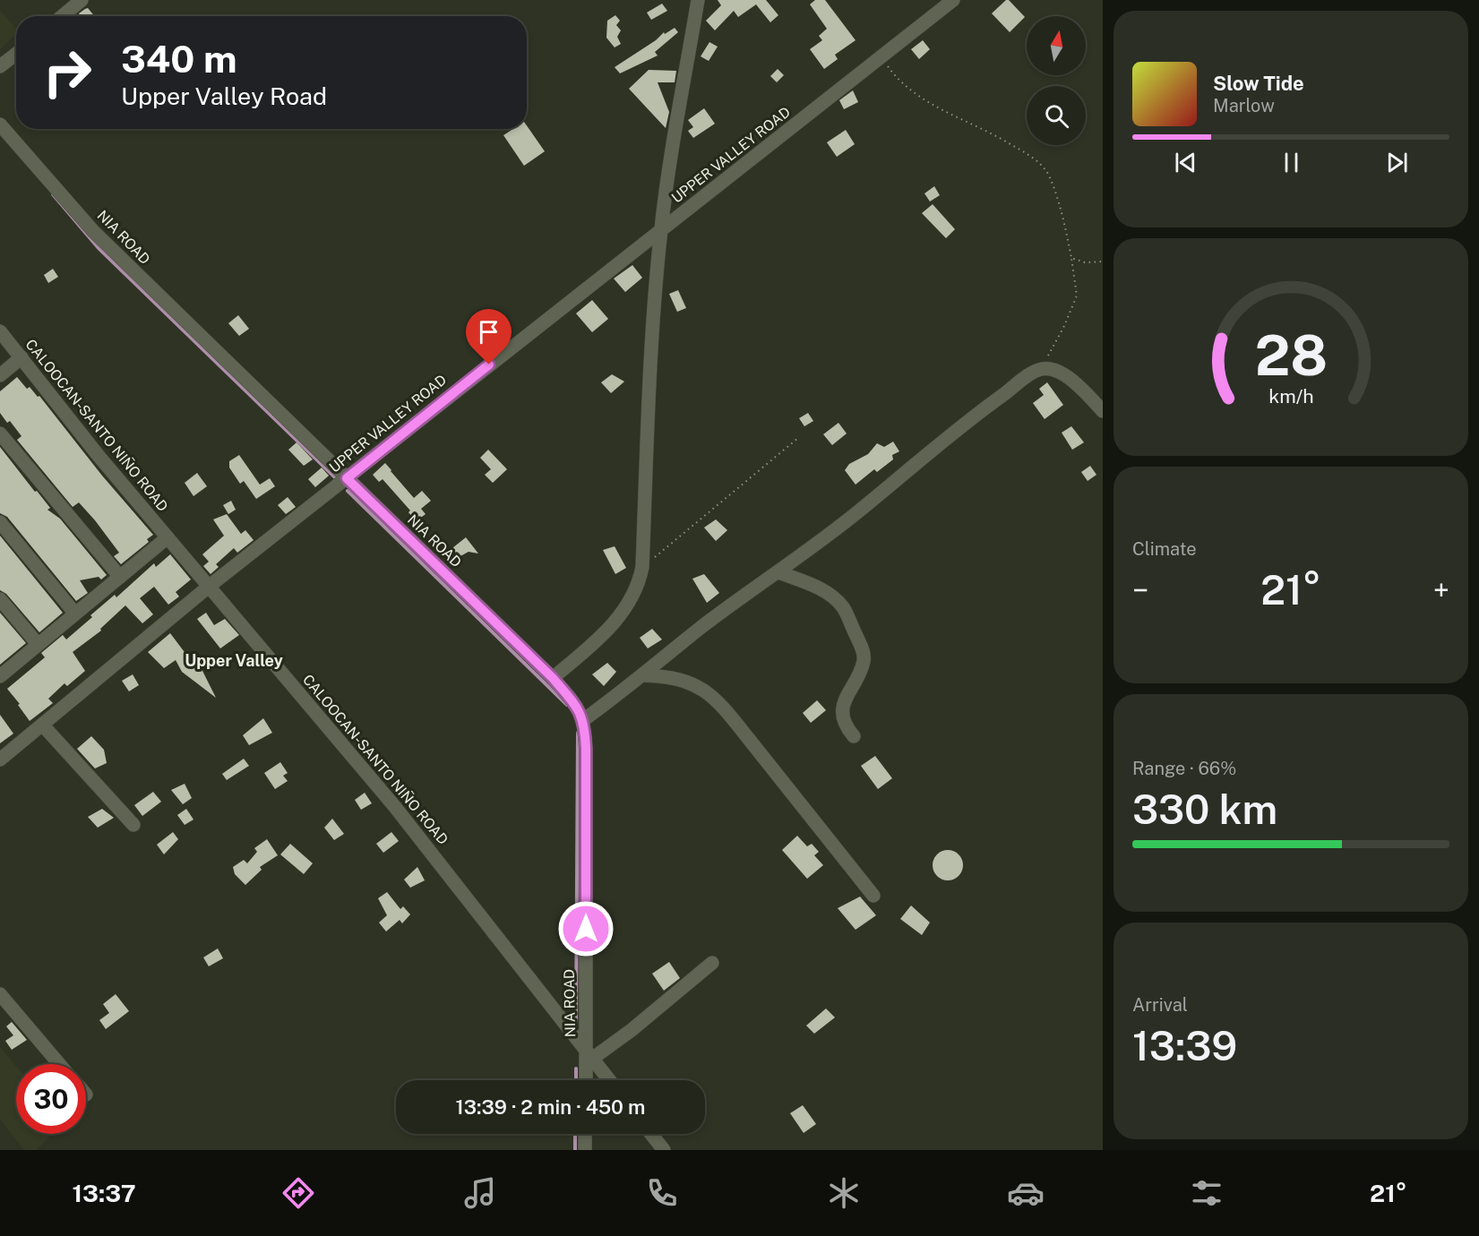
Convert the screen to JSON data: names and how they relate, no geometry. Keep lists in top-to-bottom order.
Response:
{
  "streets": {
    "street": ["UPPER VALLEY ROAD", "NIA ROAD", "CALOOCAN-SANTO NIÑO ROAD"]
  },
  "crossings": [
    ["UPPER VALLEY ROAD", "NIA ROAD"],
    ["UPPER VALLEY ROAD", "CALOOCAN-SANTO NIÑO ROAD"],
    ["NIA ROAD", "CALOOCAN-SANTO NIÑO ROAD"]
  ],
  "districts": ["Upper Valley"],
  "north": "top",
  "page": {
    "turn": ["340 m", "Upper Valley Road"],
    "song": ["Slow Tide", "Marlow"],
    "tile": [
      "Climate",
      ["Range · 66%", "330 km"],
      ["Arrival", "13:39"]
    ],
    "heat": ["−", "21°", "+"],
    "limit": "30",
    "trip": "13:39 · 2 min · 450 m",
    "tabs": ["13:37", "21°"],
    "gauge": ["28", "km/h"]
  }
}
